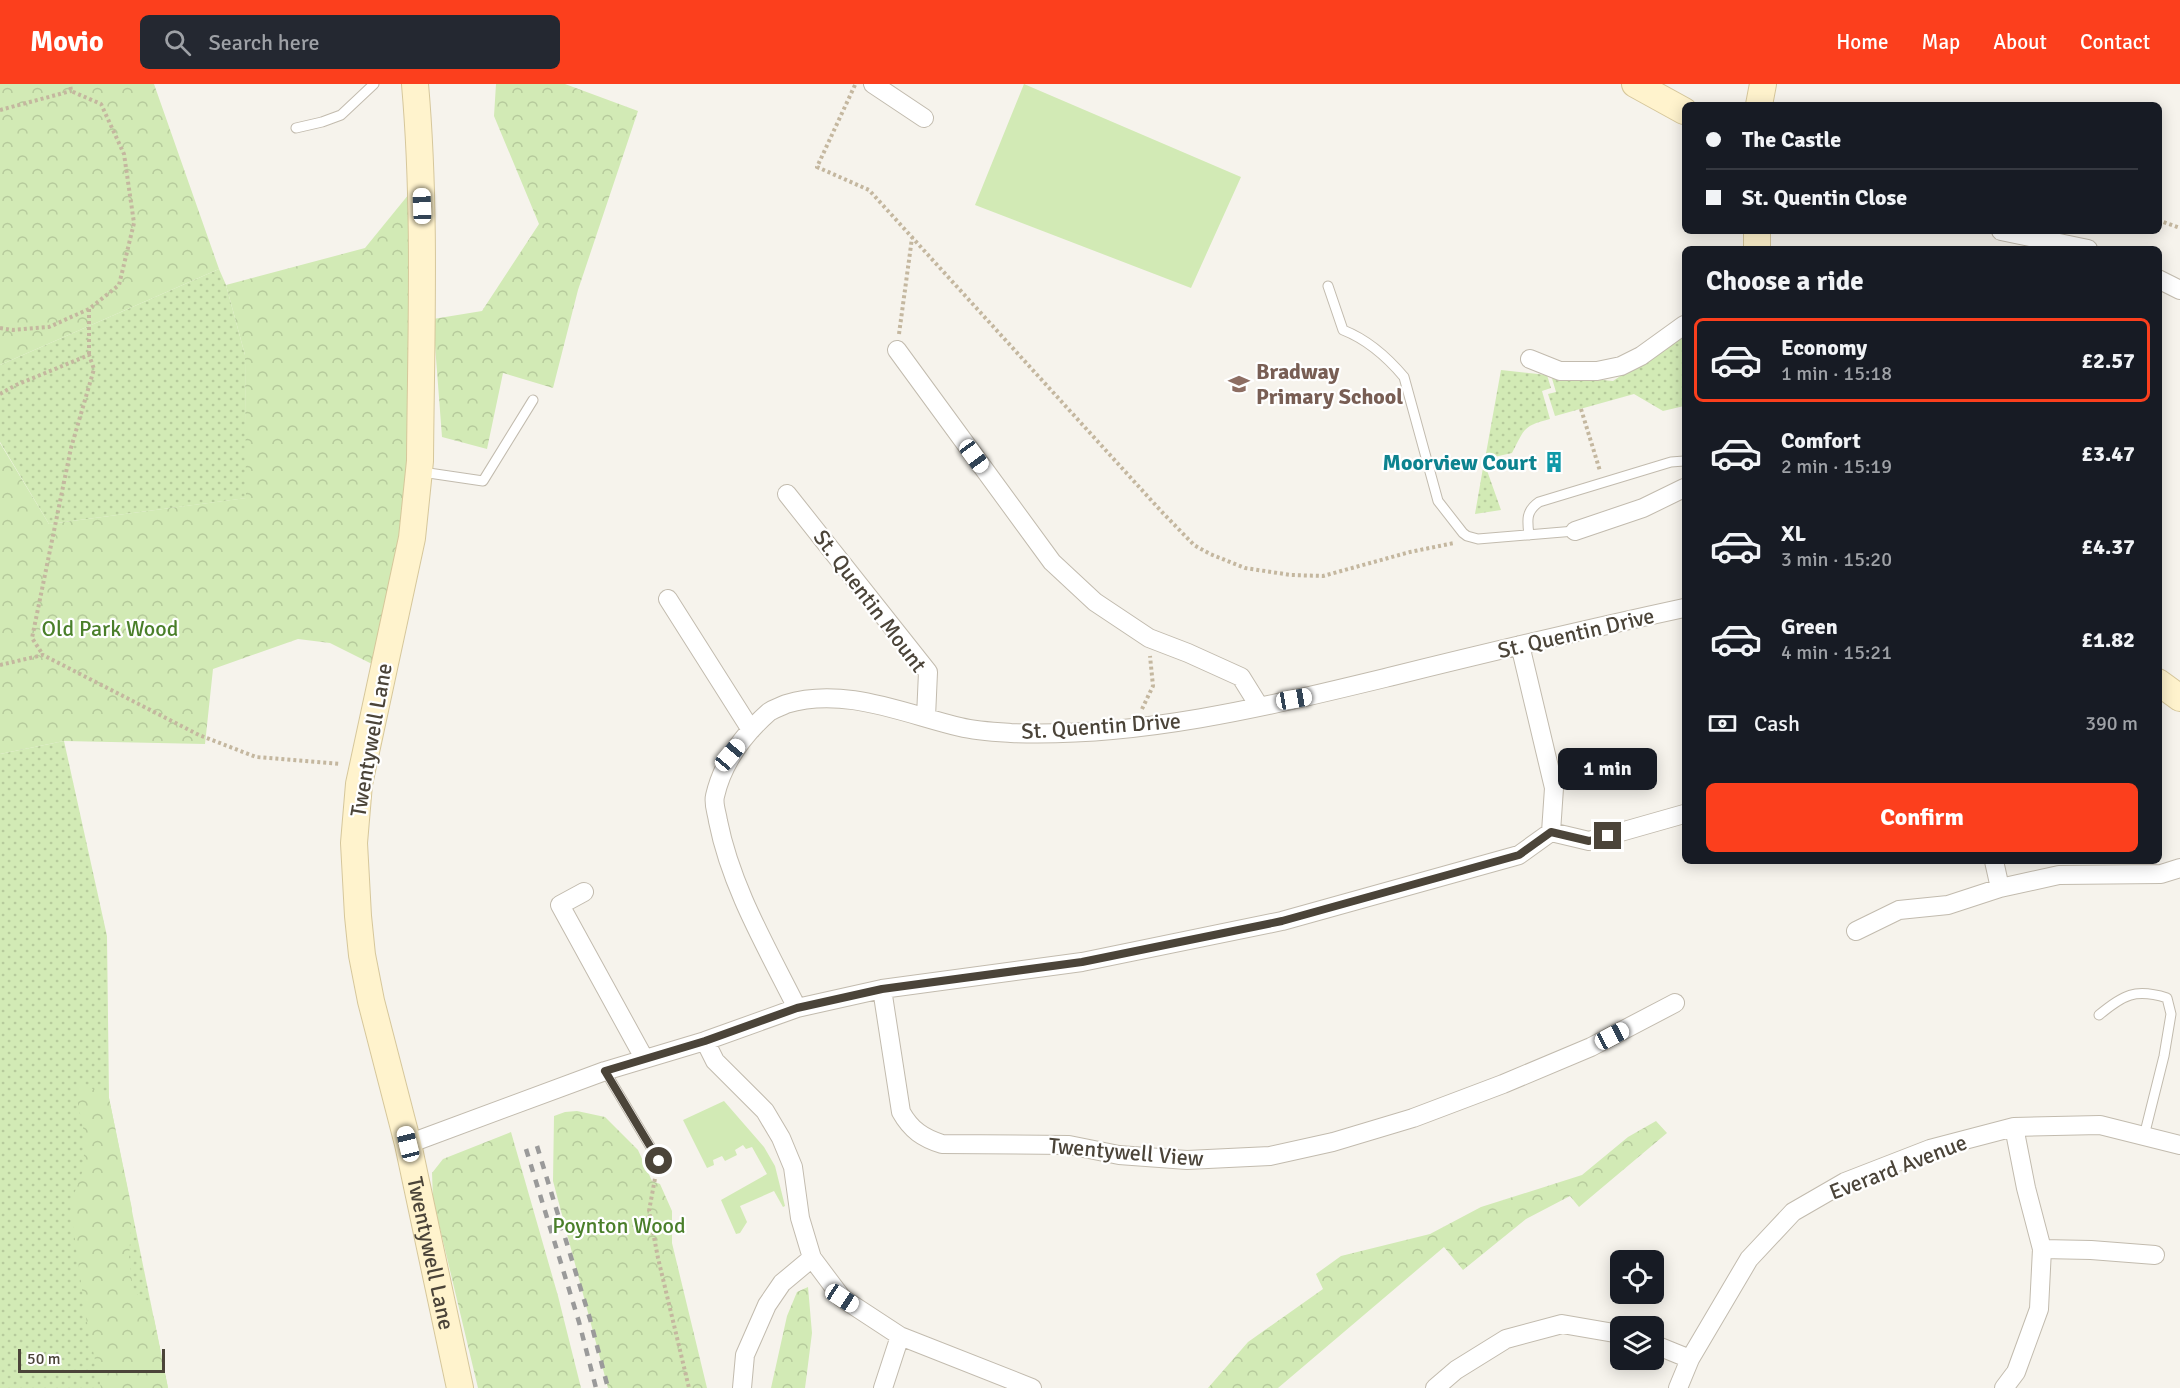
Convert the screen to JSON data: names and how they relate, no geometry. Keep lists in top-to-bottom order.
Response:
{
  "streets": {
    "street": [
      "St. Quentin Mount",
      "St. Quentin Drive",
      "Twentywell Lane",
      "Twentywell View",
      "Everard Avenue"
    ]
  },
  "crossings": [
    ["St. Quentin Mount", "St. Quentin Drive"]
  ],
  "parks": ["Old Park Wood", "Poynton Wood"],
  "places": {
    "school or university": ["Bradway Primary School"],
    "building": ["Moorview Court"]
  },
  "scale_bar": "50 m",
  "page": {
    "header": "Movio",
    "search": "Search here",
    "nav": [
      "Home",
      "Map",
      "About",
      "Contact"
    ],
    "banner": ["The Castle", "St. Quentin Close"],
    "heading": "Choose a ride",
    "list": [
      {
        "name": "Economy",
        "note": "1 min · 15:18",
        "value": "£2.57"
      },
      {
        "name": "Comfort",
        "note": "2 min · 15:19",
        "value": "£3.47"
      },
      {
        "name": "XL",
        "note": "3 min · 15:20",
        "value": "£4.37"
      },
      {
        "name": "Green",
        "note": "4 min · 15:21",
        "value": "£1.82"
      }
    ],
    "pay": ["Cash", "390 m"],
    "bubble": "1 min",
    "buttons": "Confirm",
    "scale": "50 m"
  }
}
